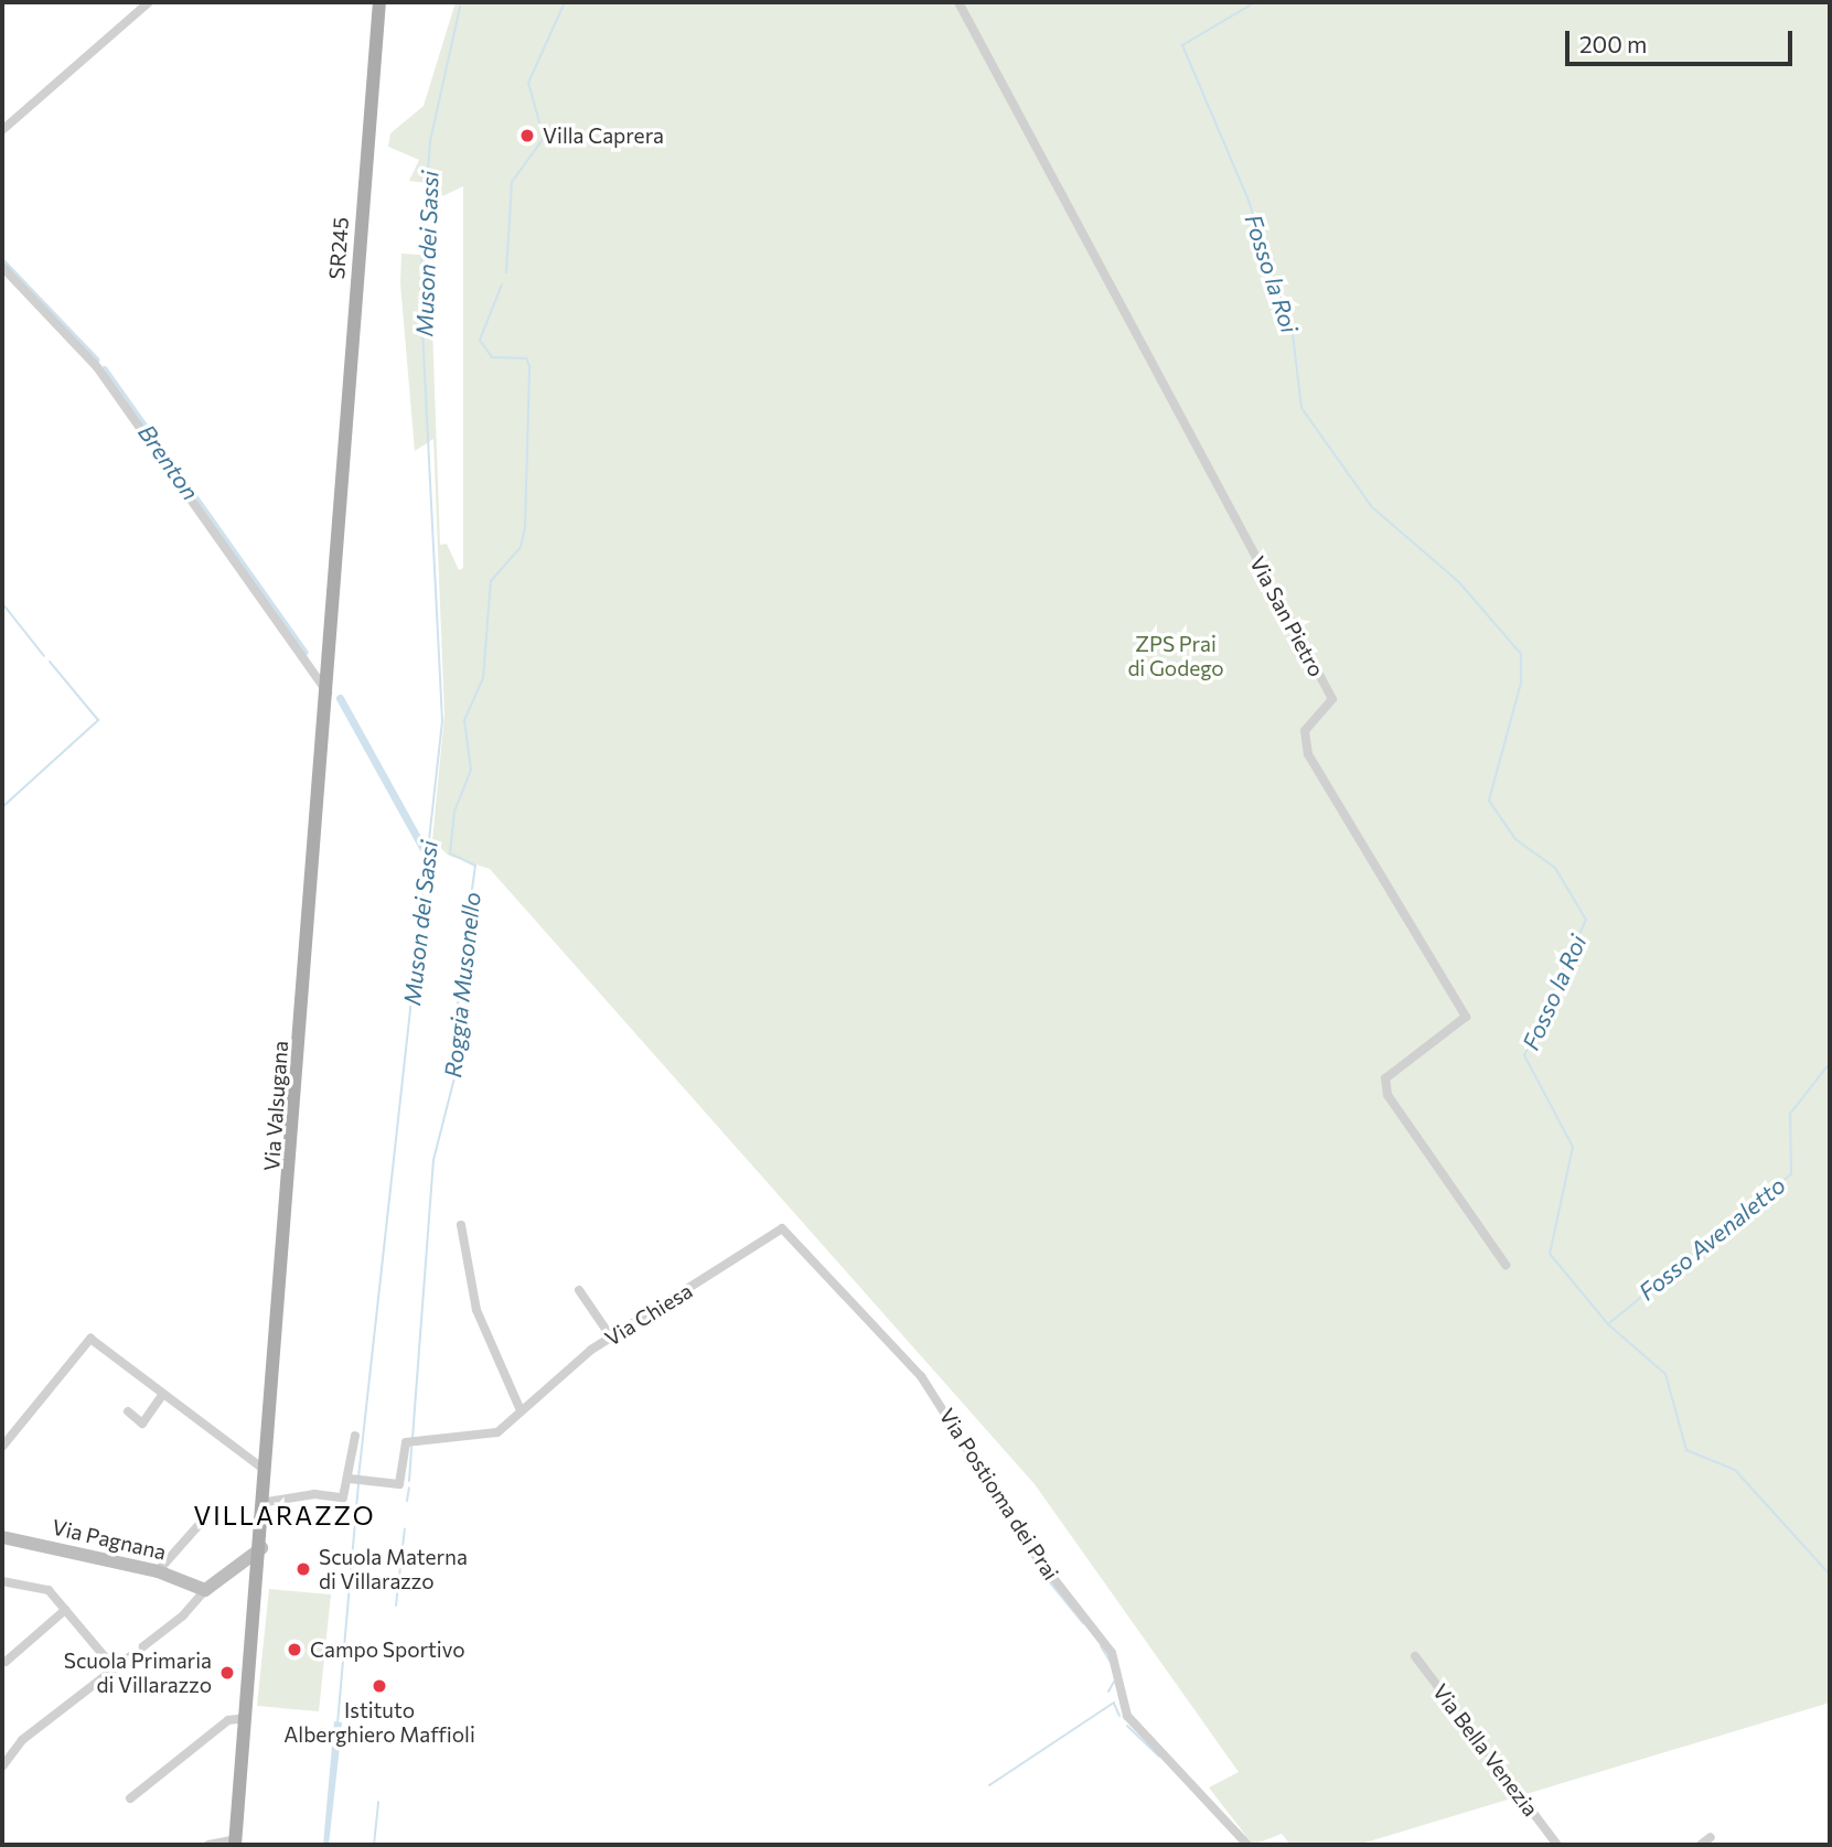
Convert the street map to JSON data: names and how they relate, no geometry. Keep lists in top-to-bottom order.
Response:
{
  "streets": {
    "main road": ["SR245", "Via Valsugana"],
    "street": [
      "Via San Pietro",
      "Via Chiesa",
      "Via Postioma dei Prai",
      "Via Pagnana",
      "Via Bella Venezia"
    ]
  },
  "crossings": [
    ["SR245", "Via Valsugana"],
    ["Via Chiesa", "Via Postioma dei Prai"]
  ],
  "districts": ["VILLARAZZO"],
  "water": [
    "Muson dei Sassi",
    "Fosso la Roi",
    "Brenton",
    "Roggia Musonello",
    "Fosso Avenaletto"
  ],
  "parks": ["ZPS Prai di Godego"],
  "places": [
    "Villa Caprera",
    "Scuola Materna di Villarazzo",
    "Campo Sportivo",
    "Scuola Primaria di Villarazzo",
    "Istituto Alberghiero Maffioli"
  ],
  "scale_bar": "200 m"
}
